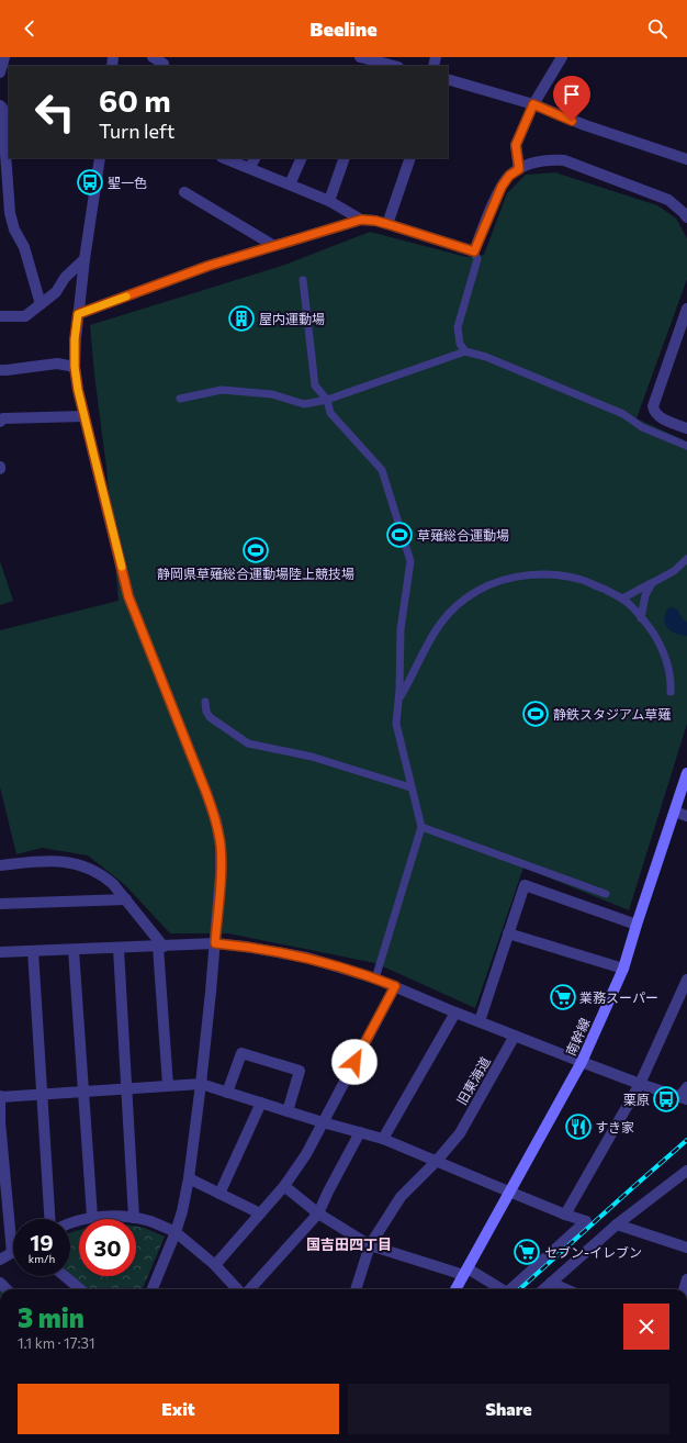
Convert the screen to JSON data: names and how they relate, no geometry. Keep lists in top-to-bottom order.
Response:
{
  "streets": {
    "main road": ["南幹線"],
    "street": ["旧東海道"]
  },
  "districts": ["国吉田四丁目"],
  "places": {
    "bus stop": ["聖一色", "栗原"],
    "building": ["屋内運動場"],
    "sports": ["草薙総合運動場", "静岡県草薙総合運動場陸上競技場", "静鉄スタジアム草薙"],
    "supermarket": ["業務スーパー", "セブン-イレブン"],
    "restaurant": ["すき家"]
  },
  "page": {
    "header": "Beeline",
    "turn": ["60 m", "Turn left"],
    "speed": "19 km/h",
    "limit": "30",
    "heading": ["3 min", "1.1 km · 17:31"],
    "buttons": ["Exit", "Share"]
  }
}
